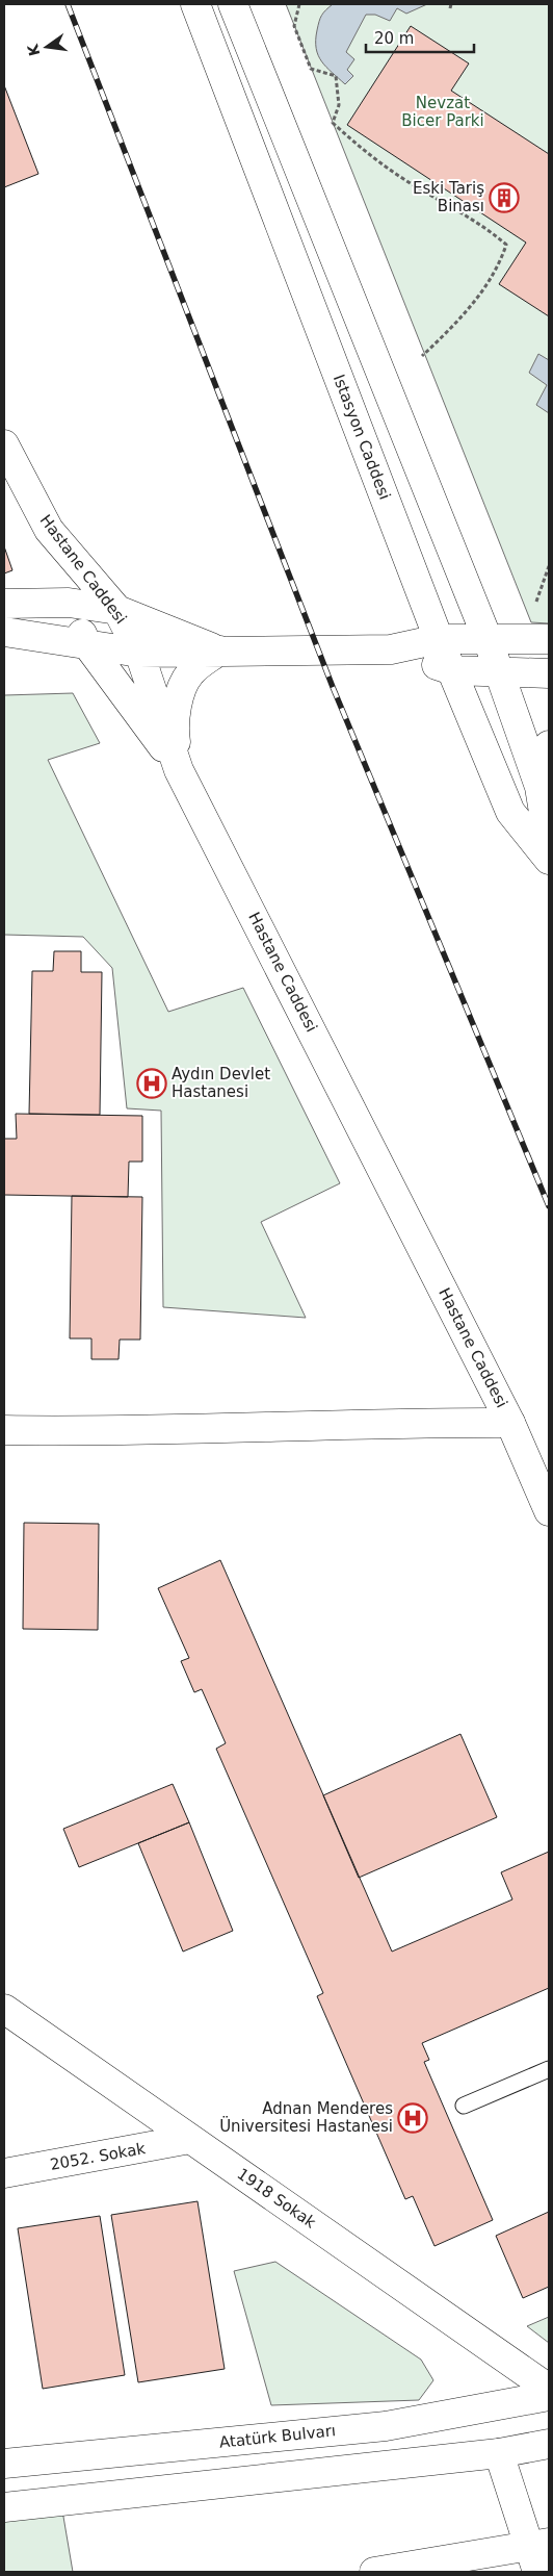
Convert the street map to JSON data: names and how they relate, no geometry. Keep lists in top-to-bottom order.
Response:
{
  "streets": {
    "street": [
      "Istasyon Caddesi",
      "Hastane Caddesi",
      "2052. Sokak",
      "1918 Sokak",
      "Atatürk Bulvarı"
    ]
  },
  "crossings": [
    ["2052. Sokak", "1918 Sokak"]
  ],
  "parks": ["Nevzat Bicer Parki"],
  "places": {
    "building": ["Eski Tariş Binası"],
    "hospital": ["Aydın Devlet Hastanesi", "Adnan Menderes Üniversitesi Hastanesi"]
  },
  "scale_bar": "20 m",
  "north": "left"
}
